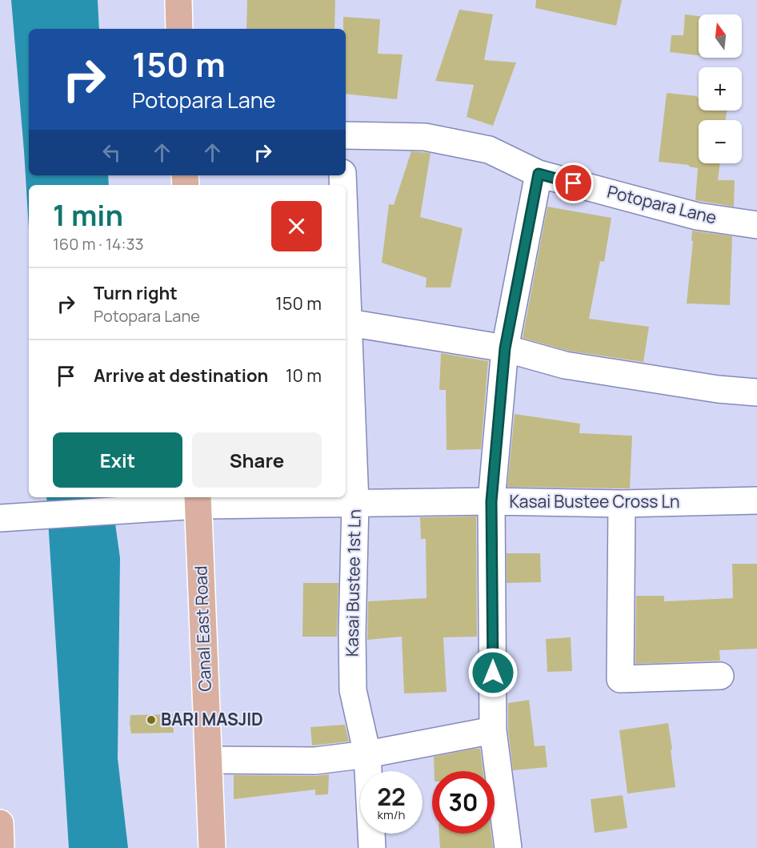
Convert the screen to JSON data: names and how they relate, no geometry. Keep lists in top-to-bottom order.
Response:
{
  "streets": {
    "main road": ["Canal East Road"],
    "street": ["Potopara Lane", "Kasai Bustee Cross Ln", "Kasai Bustee 1st Ln"]
  },
  "crossings": [
    ["Kasai Bustee Cross Ln", "Kasai Bustee 1st Ln"],
    ["Kasai Bustee Cross Ln", "Canal East Road"]
  ],
  "places": ["BARI MASJID"],
  "north": "top",
  "page": {
    "map_buttons": ["+", "−"],
    "turn": ["150 m", "Potopara Lane"],
    "heading": ["1 min", "160 m · 14:33"],
    "list": [
      {
        "name": "Turn right",
        "note": "Potopara Lane",
        "value": "150 m"
      },
      {
        "name": "Arrive at destination",
        "value": "10 m"
      }
    ],
    "buttons": ["Exit", "Share"],
    "speed": "22 km/h",
    "limit": "30"
  }
}
